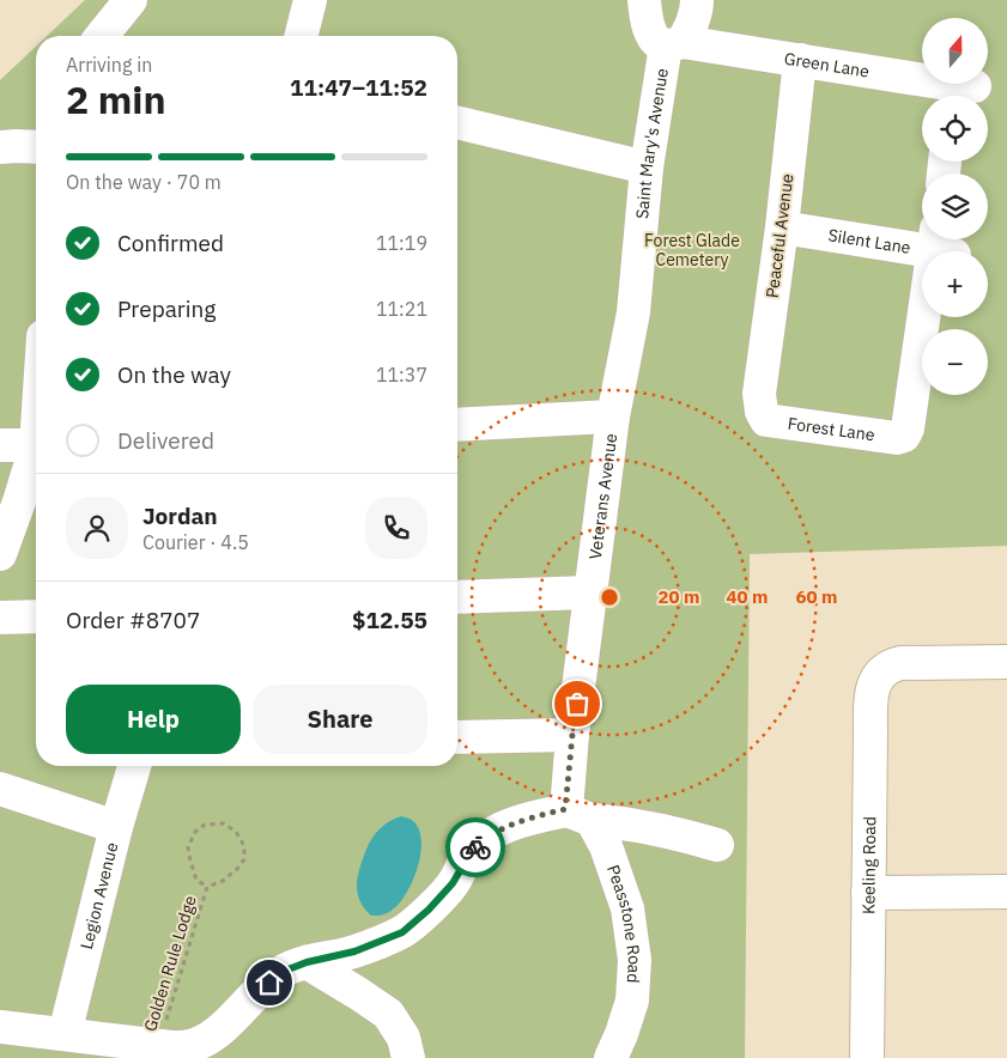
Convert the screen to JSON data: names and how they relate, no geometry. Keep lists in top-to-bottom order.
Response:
{
  "streets": {
    "street": [
      "Green Lane",
      "Saint Mary's Avenue",
      "Peaceful Avenue",
      "Silent Lane",
      "Forest Lane",
      "Veterans Avenue",
      "Keeling Road",
      "Legion Avenue",
      "Peasstone Road"
    ],
    "path": ["Golden Rule Lodge"]
  },
  "crossings": [
    ["Green Lane", "Saint Mary's Avenue"],
    ["Green Lane", "Peaceful Avenue"],
    ["Saint Mary's Avenue", "Veterans Avenue"],
    ["Peaceful Avenue", "Silent Lane"],
    ["Peaceful Avenue", "Forest Lane"],
    ["Silent Lane", "Forest Lane"],
    ["Veterans Avenue", "Peasstone Road"]
  ],
  "parks": ["Forest Glade Cemetery"],
  "north": "top",
  "page": {
    "map_buttons": ["+", "−"],
    "heading": ["2 min", "Arriving in", "11:47–11:52"],
    "panel": [
      "Jordan",
      "Courier · 4.5",
      "Order #8707",
      "$12.55"
    ],
    "bar": "On the way · 70 m",
    "list": [
      ["Confirmed", "11:19"],
      ["Preparing", "11:21"],
      ["On the way", "11:37"],
      "Delivered"
    ],
    "buttons": ["Help", "Share"]
  },
  "rings": ["20 m", "40 m", "60 m"]
}
